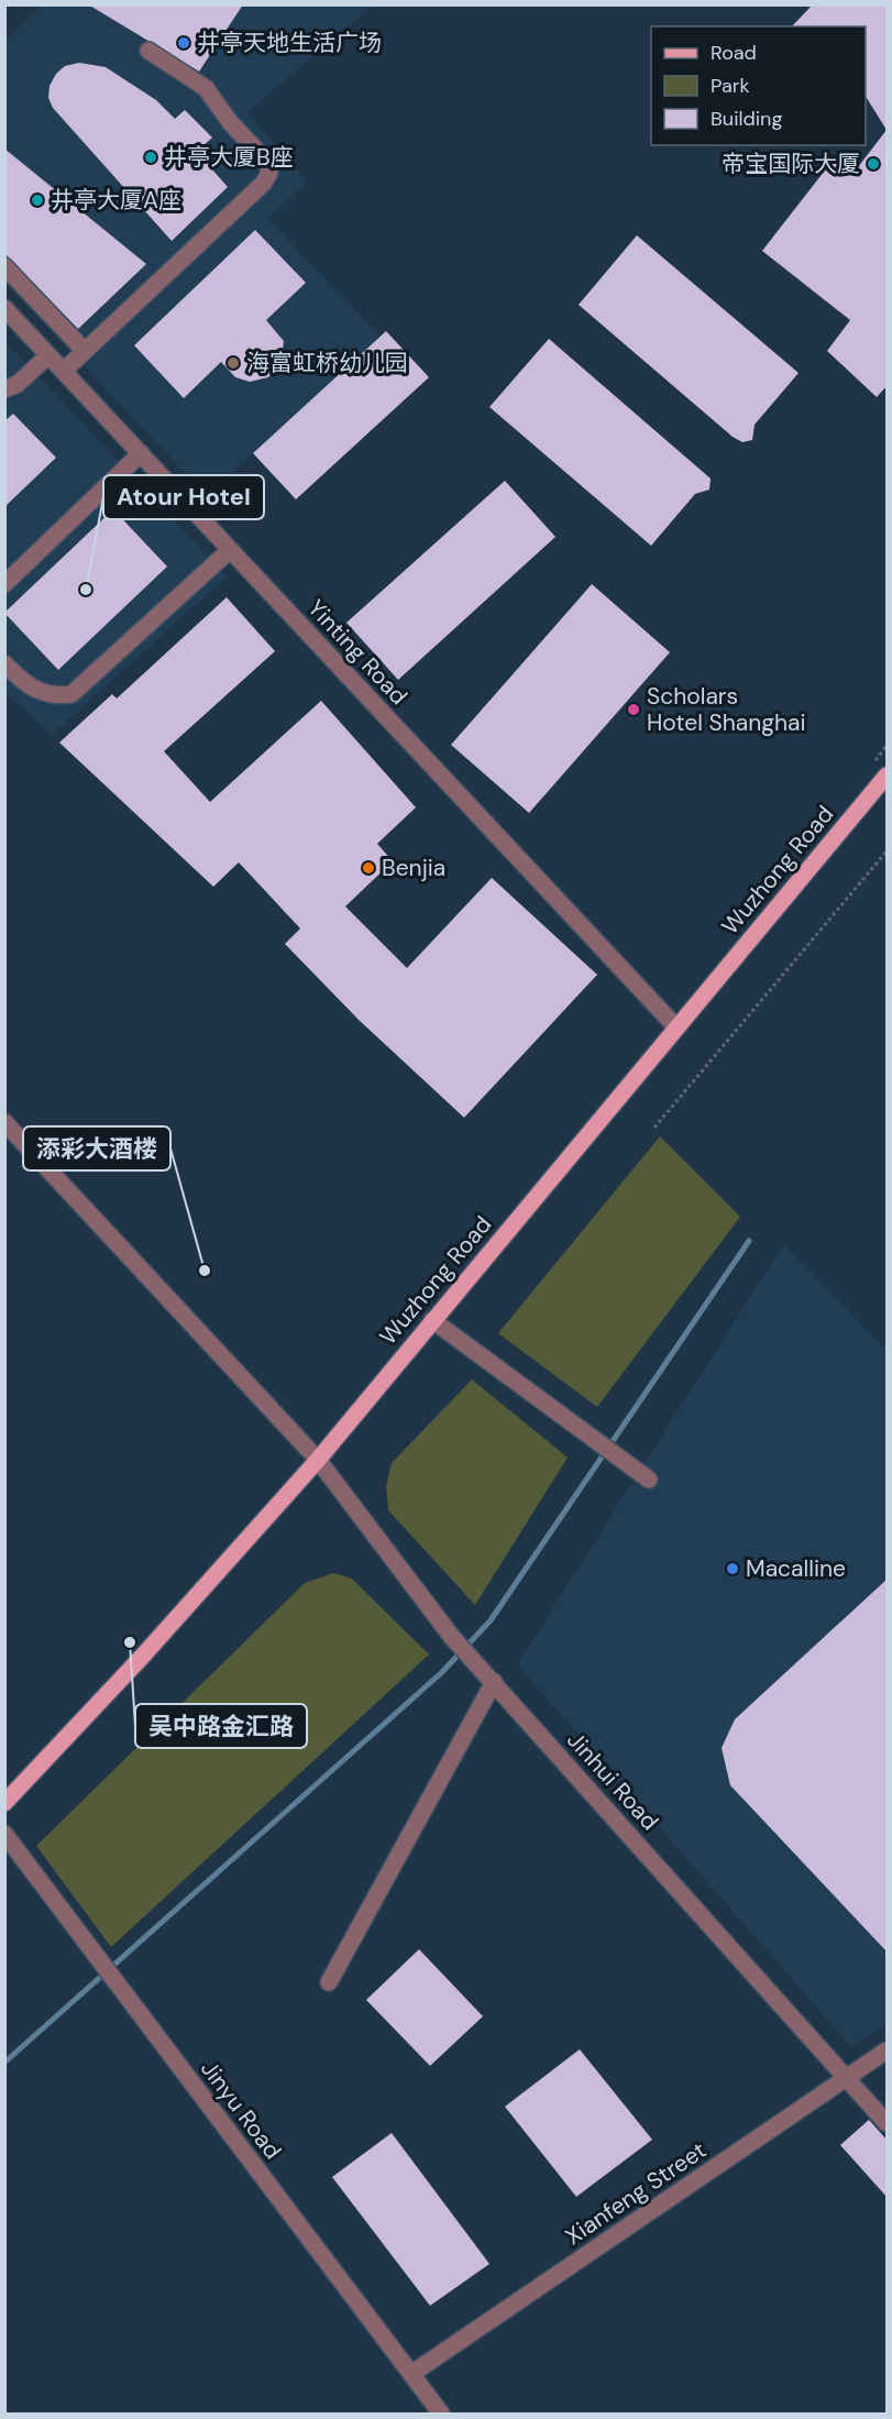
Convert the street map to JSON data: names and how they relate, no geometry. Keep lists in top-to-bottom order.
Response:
{
  "streets": {
    "main road": ["Wuzhong Road"],
    "street": [
      "Yinting Road",
      "Jinhui Road",
      "Jinyu Road",
      "Xianfeng Street"
    ]
  },
  "crossings": [
    ["Yinting Road", "Wuzhong Road"],
    ["Wuzhong Road", "Jinhui Road"],
    ["Jinhui Road", "Xianfeng Street"],
    ["Jinyu Road", "Xianfeng Street"]
  ],
  "places": [
    "井亭天地生活广场",
    "井亭大厦B座",
    "帝宝国际大厦",
    "井亭大厦A座",
    "海富虹桥幼儿园",
    "Atour Hotel",
    "Scholars Hotel Shanghai",
    "Benjia",
    "添彩大酒楼",
    "Macalline",
    "吴中路金汇路"
  ],
  "legend": ["Road", "Park", "Building"]
}
